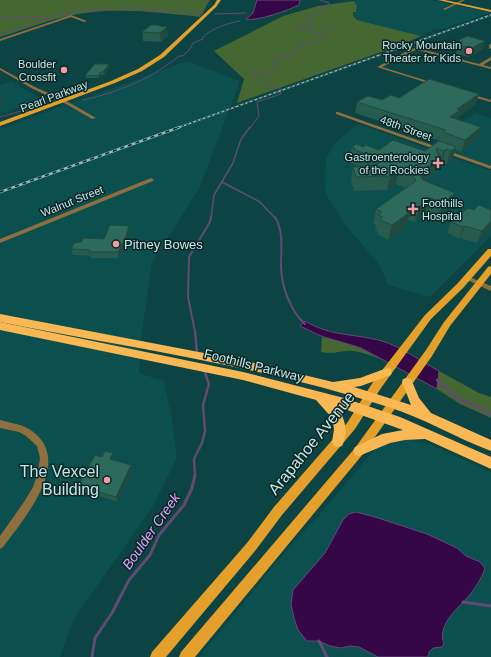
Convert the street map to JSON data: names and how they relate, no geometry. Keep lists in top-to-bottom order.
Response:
{
  "streets": {
    "highway": ["Foothills Parkway"],
    "main road": ["Pearl Parkway", "Arapahoe Avenue"],
    "street": ["48th Street", "Walnut Street"]
  },
  "crossings": [
    ["Foothills Parkway", "Arapahoe Avenue"]
  ],
  "water": ["Boulder Creek"],
  "places": {
    "other": [
      "Rocky Mountain Theater for Kids",
      "Boulder Crossfit",
      "Pitney Bowes",
      "The Vexcel Building"
    ],
    "health": ["Gastroenterology of the Rockies", "Foothills Hospital"]
  }
}
